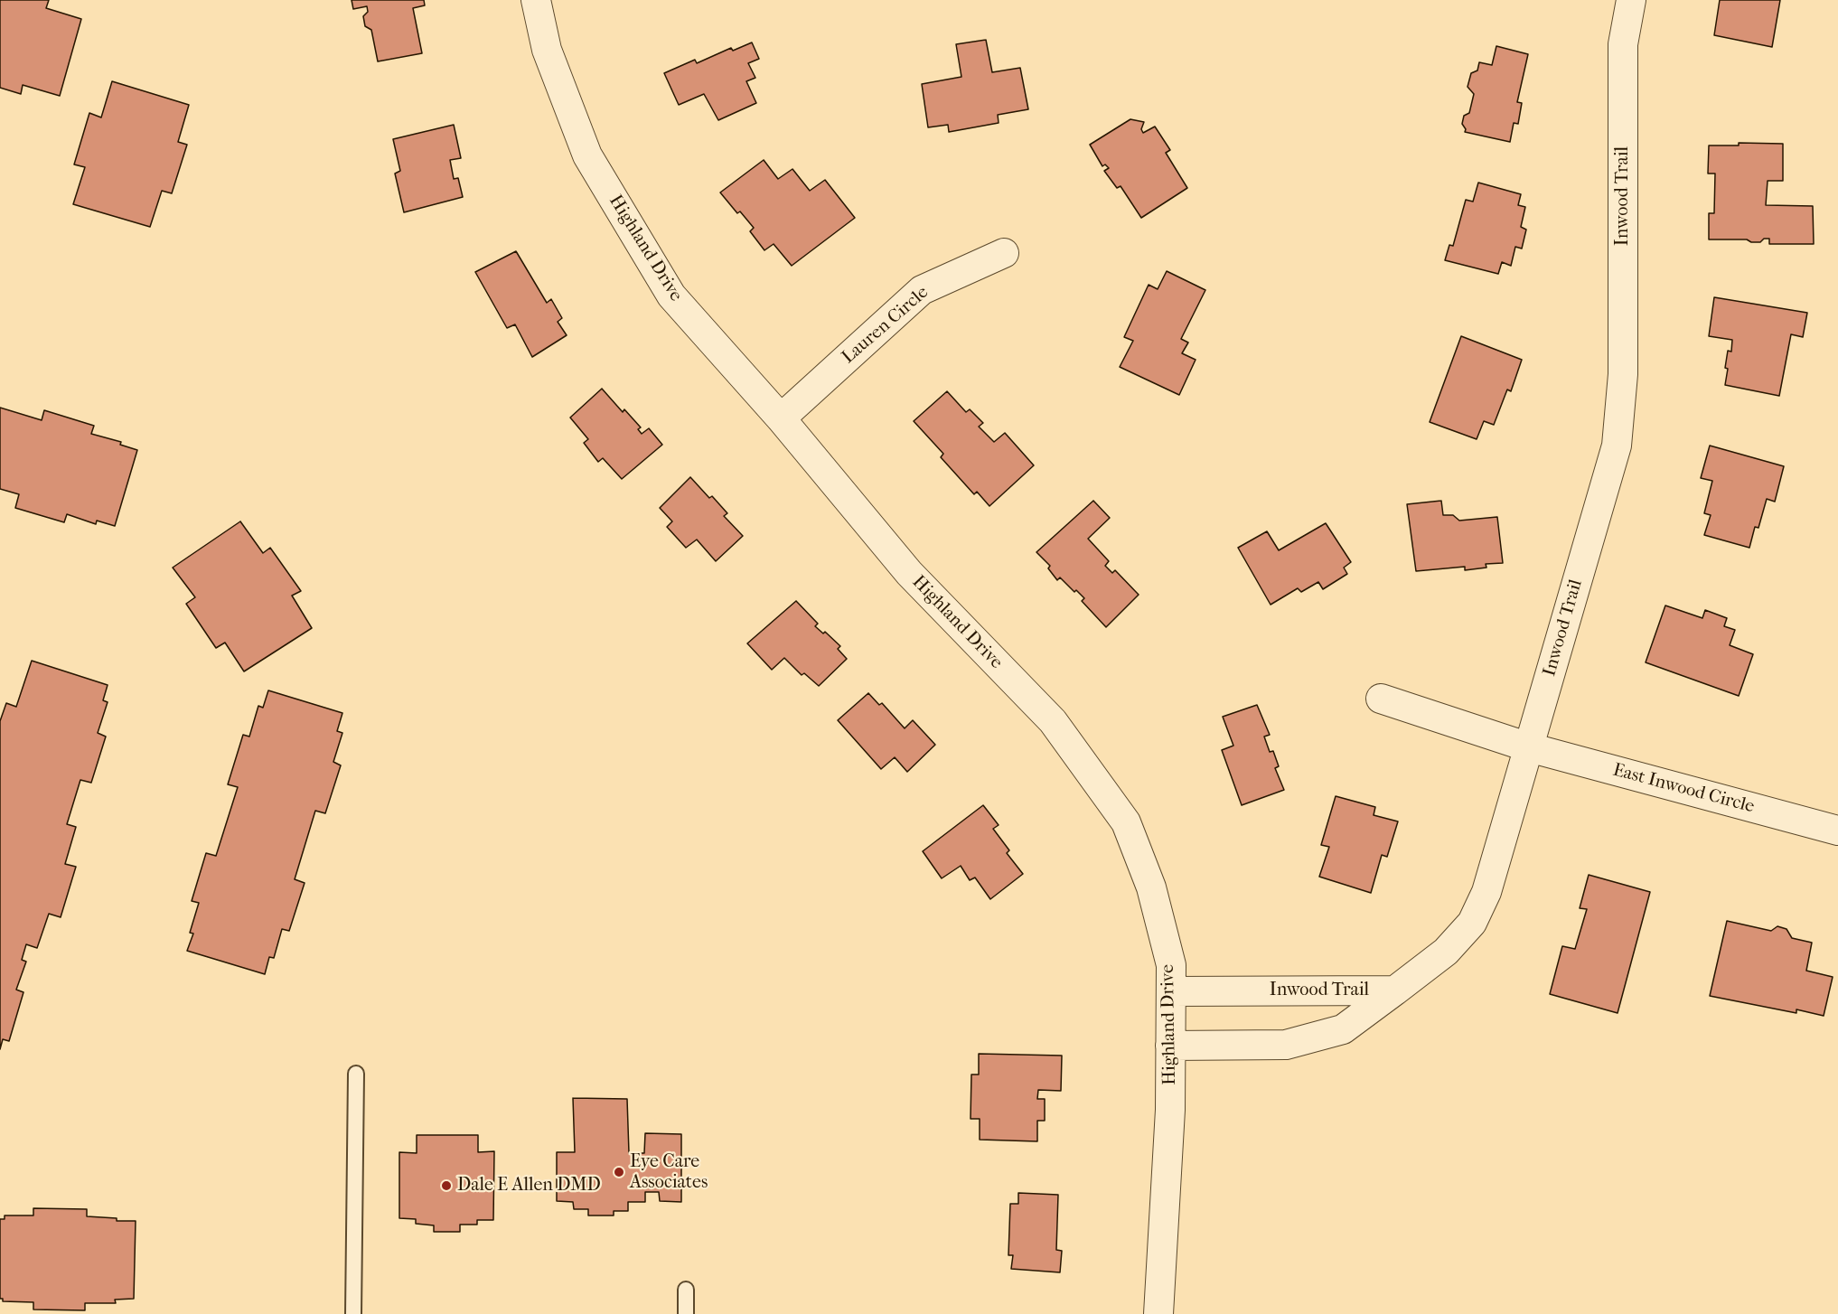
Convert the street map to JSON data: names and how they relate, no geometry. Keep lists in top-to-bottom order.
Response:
{
  "streets": {
    "street": [
      "Inwood Trail",
      "Highland Drive",
      "Lauren Circle",
      "East Inwood Circle"
    ]
  },
  "crossings": [
    ["Inwood Trail", "Highland Drive"],
    ["Inwood Trail", "East Inwood Circle"],
    ["Highland Drive", "Lauren Circle"]
  ],
  "places": ["Eye Care Associates", "Dale E Allen DMD"]
}
